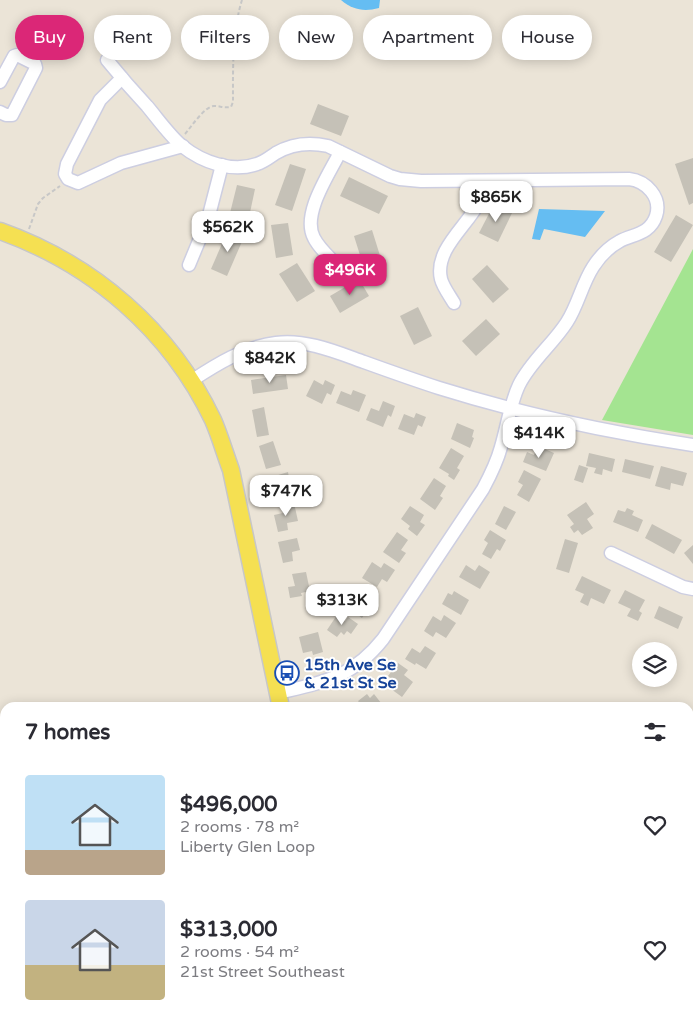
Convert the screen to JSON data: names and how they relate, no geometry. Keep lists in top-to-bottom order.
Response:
{
  "places": {
    "bus stop": ["15th Ave Se & 21st St Se"]
  },
  "page": {
    "chip": [
      "Buy",
      "Rent",
      "Filters",
      "New",
      "Apartment",
      "House"
    ],
    "price": [
      "$865K",
      "$562K",
      "$496K",
      "$842K",
      "$414K",
      "$747K",
      "$313K"
    ],
    "heading": "7 homes",
    "list": [
      {
        "name": "$496,000",
        "note": "2 rooms · 78 m² · Liberty Glen Loop"
      },
      {
        "name": "$313,000",
        "note": "2 rooms · 54 m² · 21st Street Southeast"
      }
    ]
  }
}
